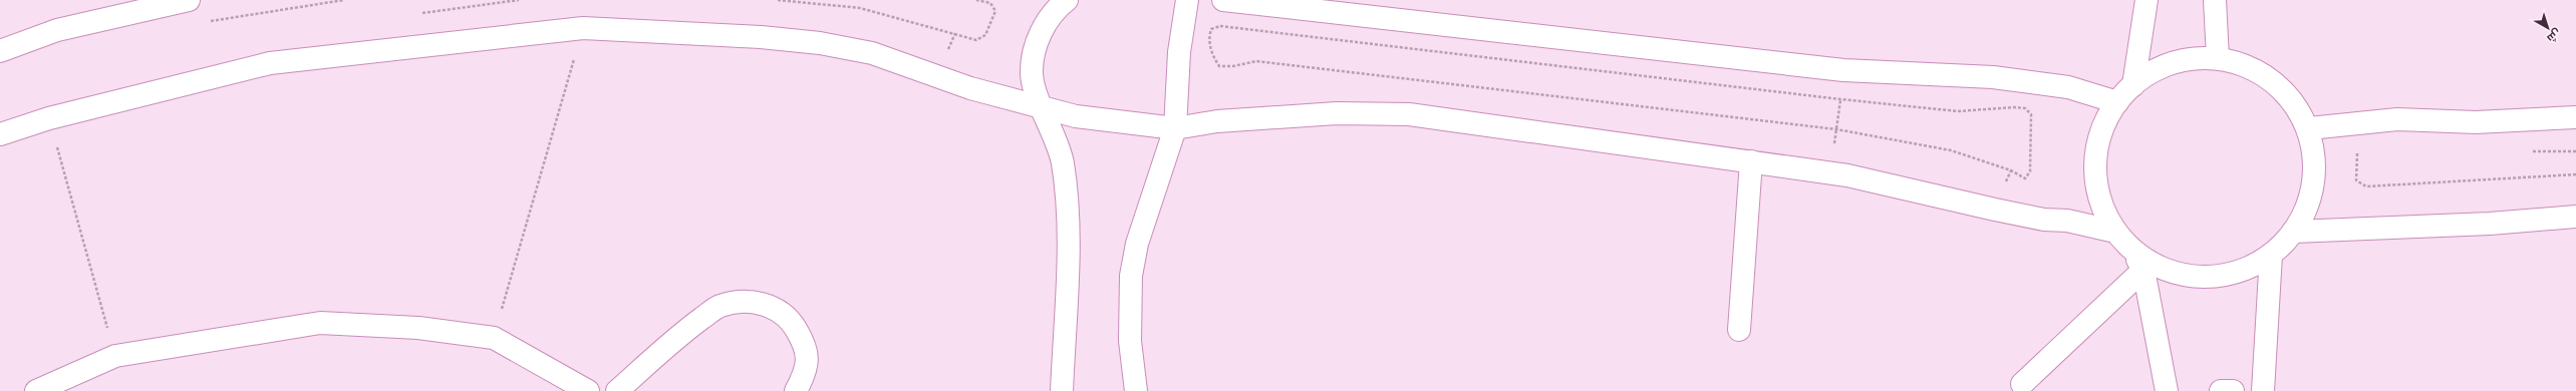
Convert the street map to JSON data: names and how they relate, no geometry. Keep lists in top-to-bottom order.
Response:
{
  "north": "bottom right"
}
